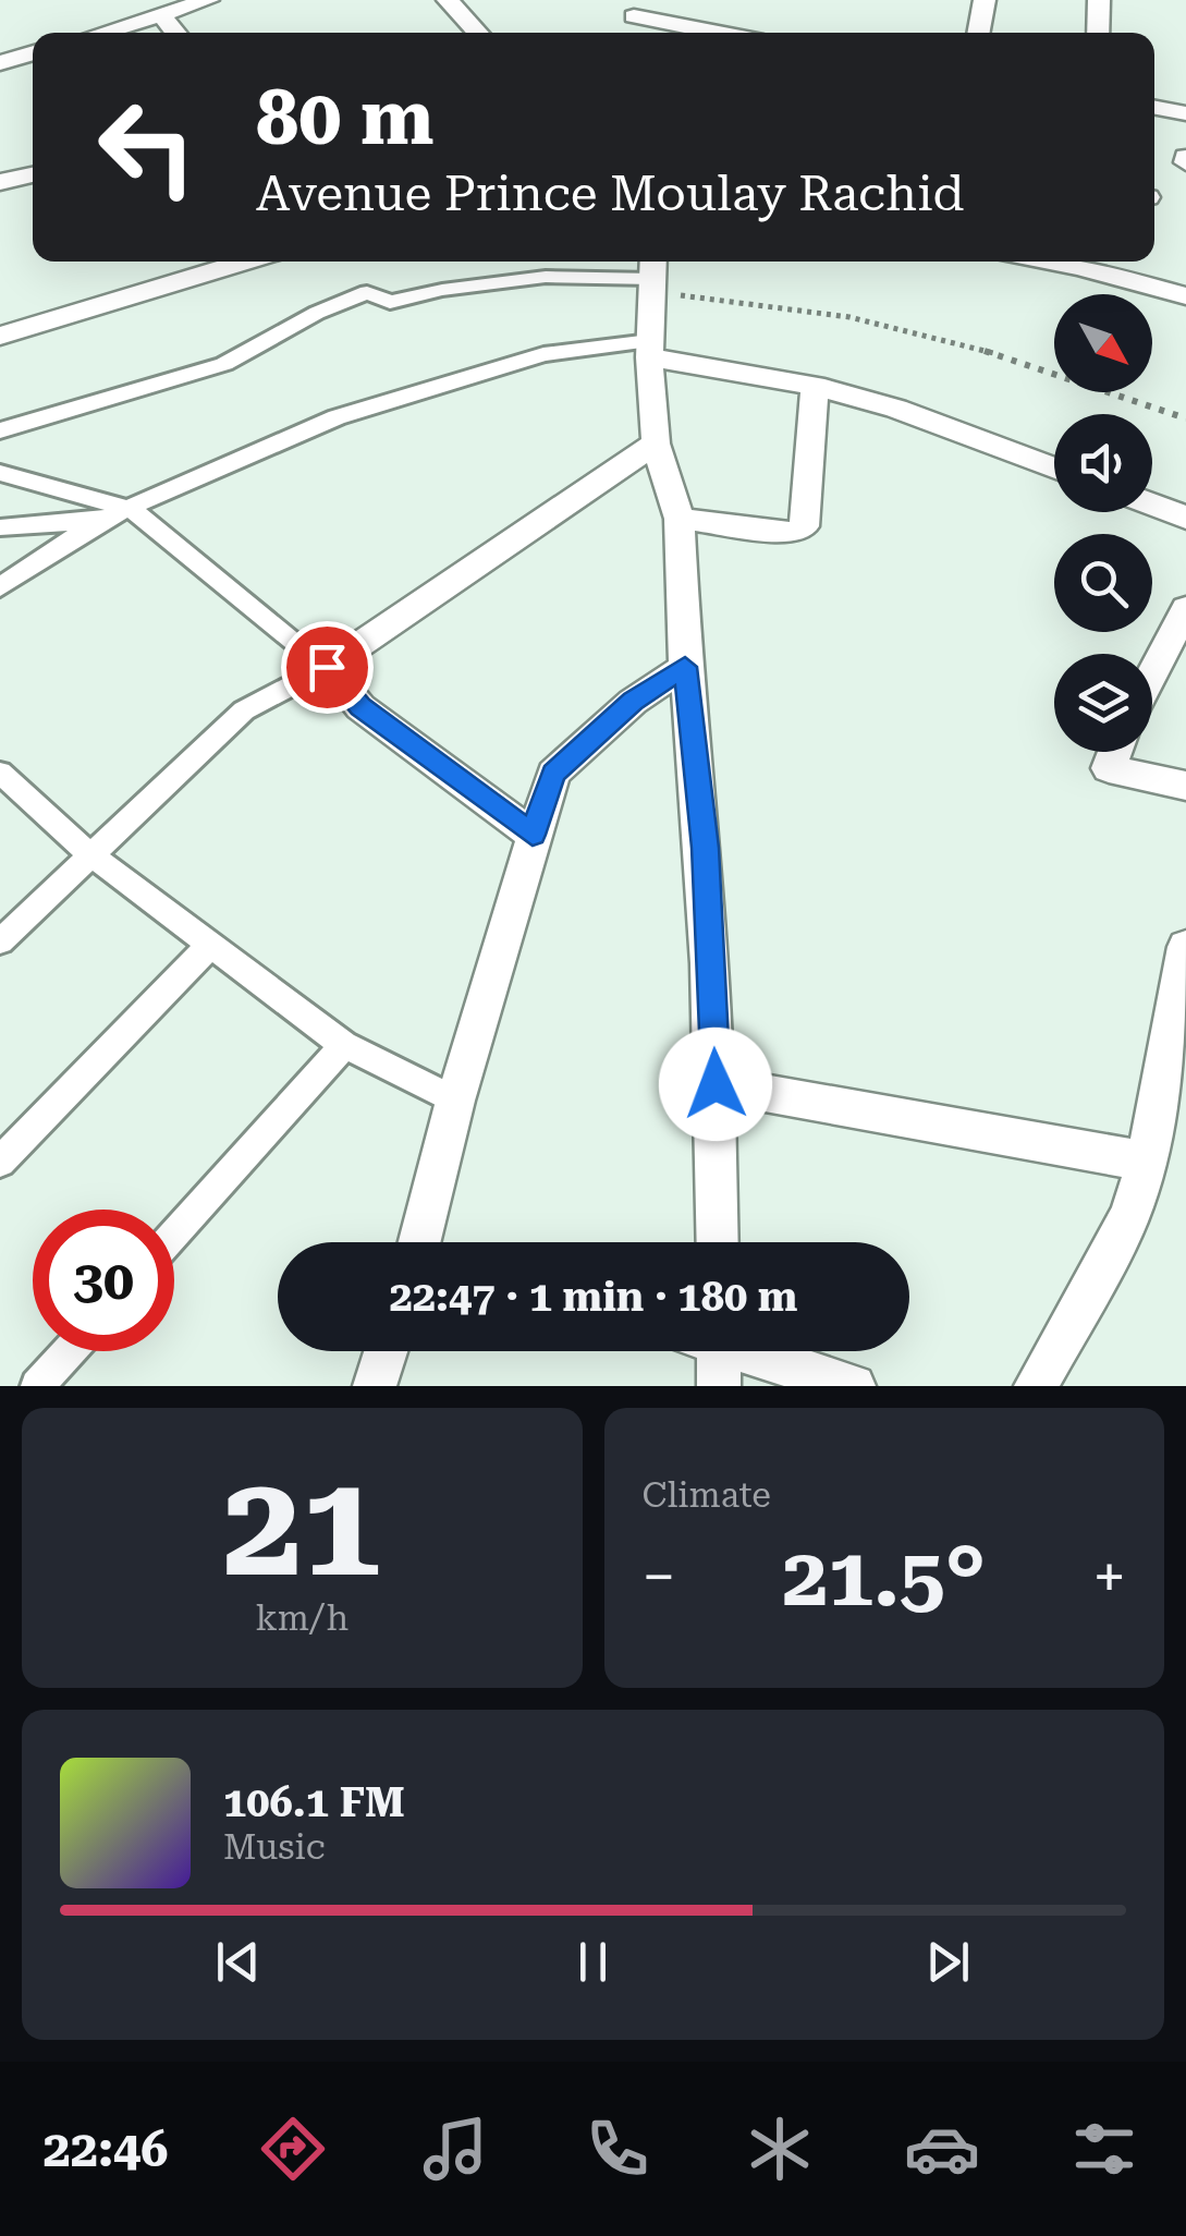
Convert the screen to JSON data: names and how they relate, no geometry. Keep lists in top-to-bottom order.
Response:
{
  "north": "bottom right",
  "page": {
    "turn": ["80 m", "Avenue Prince Moulay Rachid"],
    "limit": "30",
    "trip": "22:47 · 1 min · 180 m",
    "tile": [
      ["21", "km/h"],
      "Climate"
    ],
    "heat": ["−", "21.5°", "+"],
    "song": ["106.1 FM", "Music"],
    "tabs": "22:46"
  }
}
